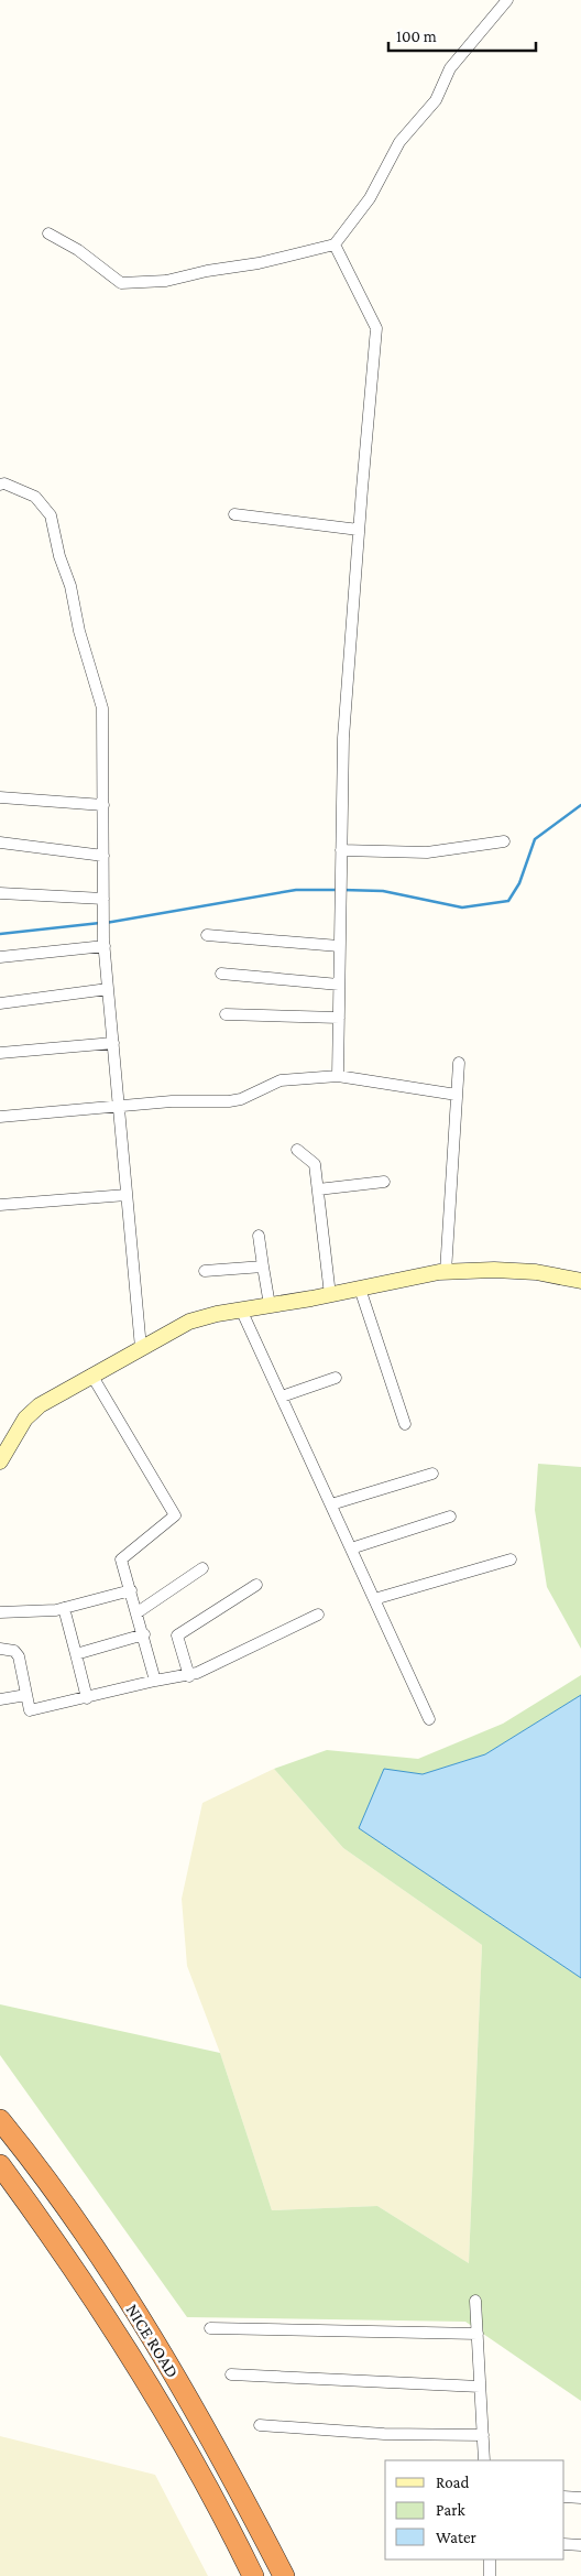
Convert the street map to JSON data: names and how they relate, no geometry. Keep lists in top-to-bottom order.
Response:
{
  "streets": {
    "highway": ["NICE ROAD"]
  },
  "legend": ["Road", "Park", "Water"],
  "scale_bar": "100 m"
}
